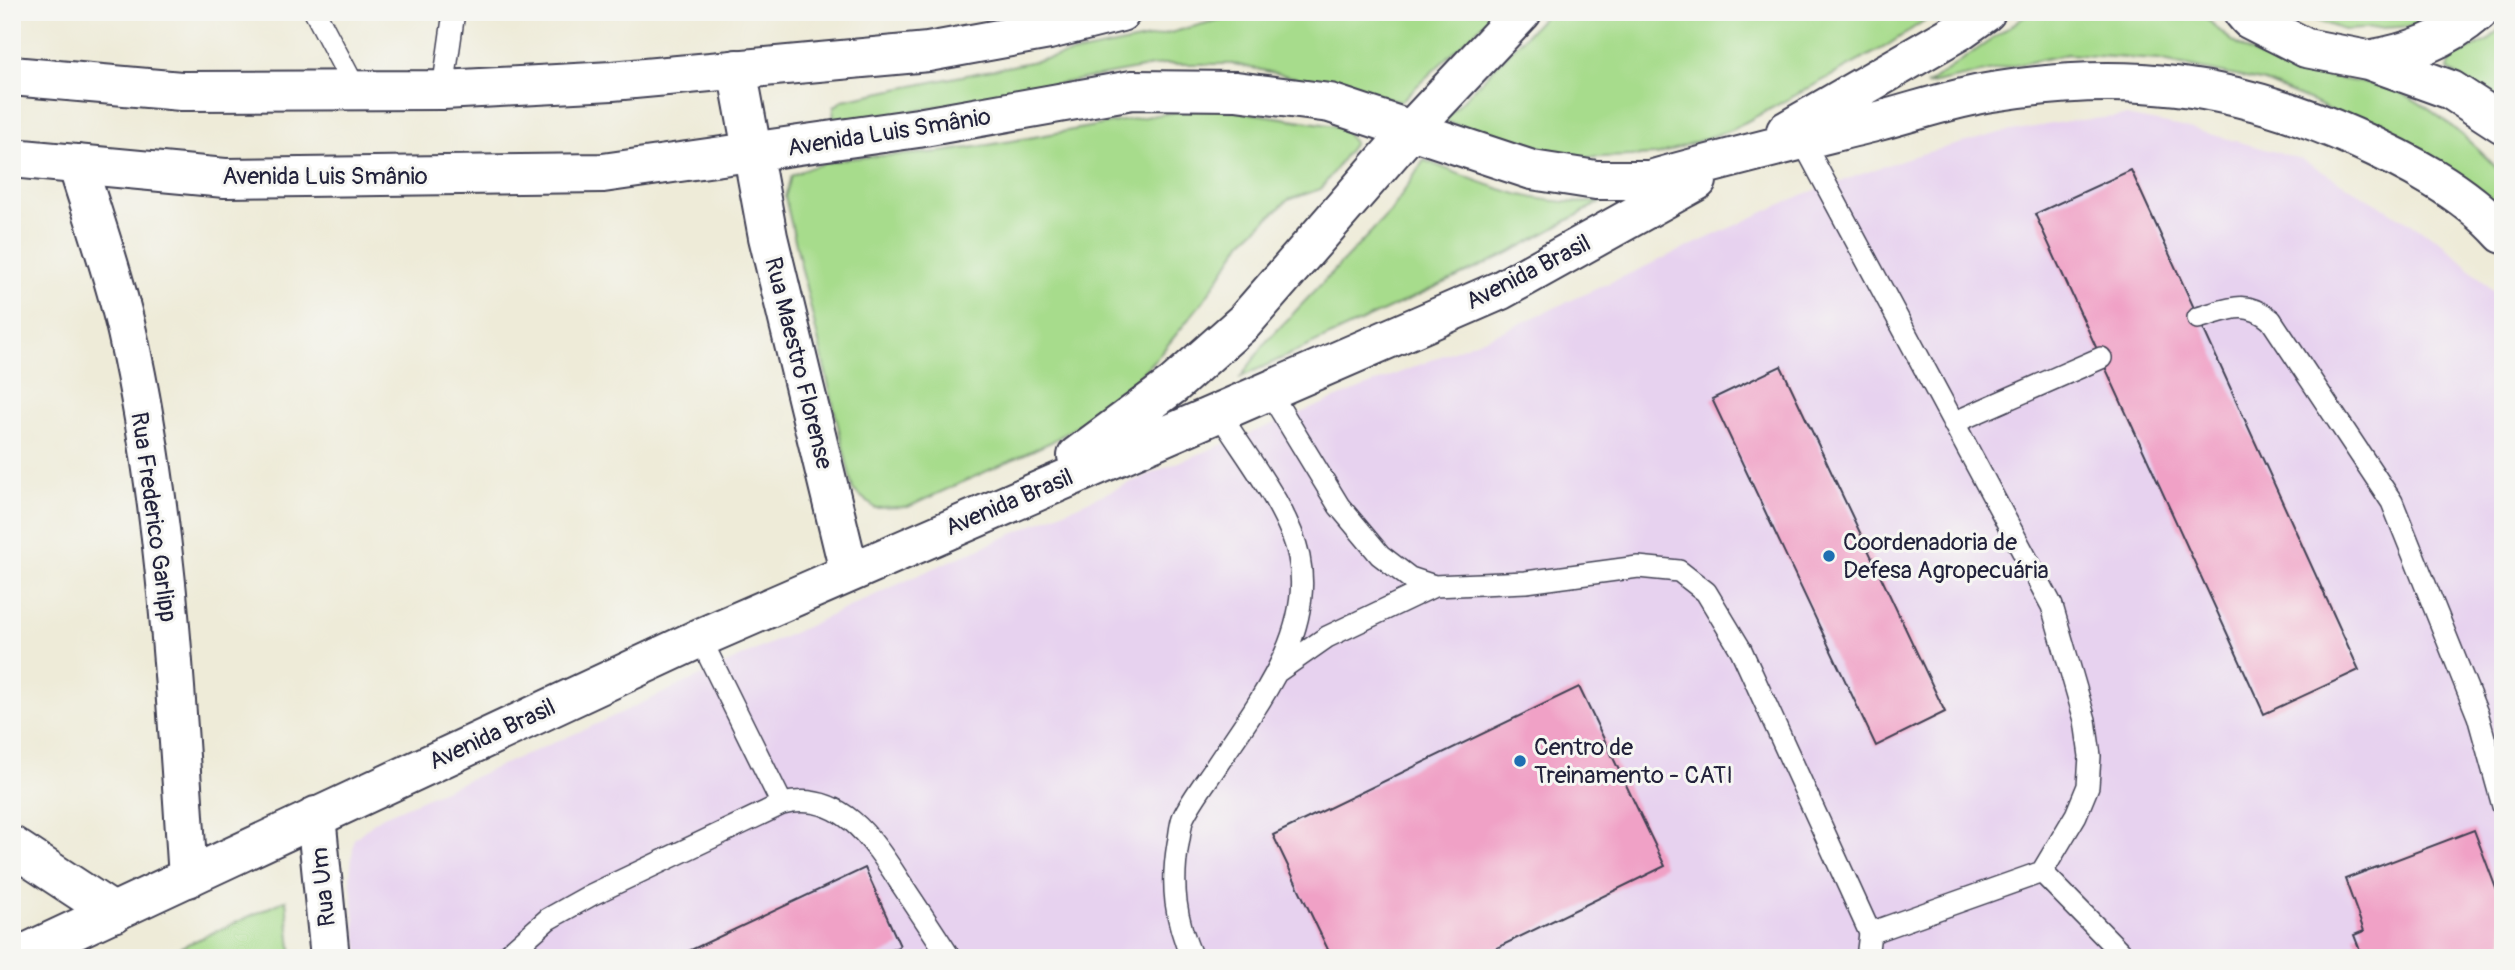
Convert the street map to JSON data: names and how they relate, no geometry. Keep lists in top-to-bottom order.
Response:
{
  "streets": {
    "main road": [
      "Avenida Luis Smânio",
      "Avenida Brasil",
      "Rua Maestro Florense",
      "Rua Frederico Garlipp",
      "Rua Um"
    ]
  },
  "crossings": [
    ["Avenida Luis Smânio", "Avenida Brasil"],
    ["Avenida Luis Smânio", "Rua Maestro Florense"],
    ["Avenida Luis Smânio", "Rua Frederico Garlipp"],
    ["Avenida Brasil", "Rua Maestro Florense"],
    ["Avenida Brasil", "Rua Frederico Garlipp"],
    ["Avenida Brasil", "Rua Um"]
  ],
  "places": ["Coordenadoria de Defesa Agropecuária", "Centro de Treinamento - CATI"]
}
